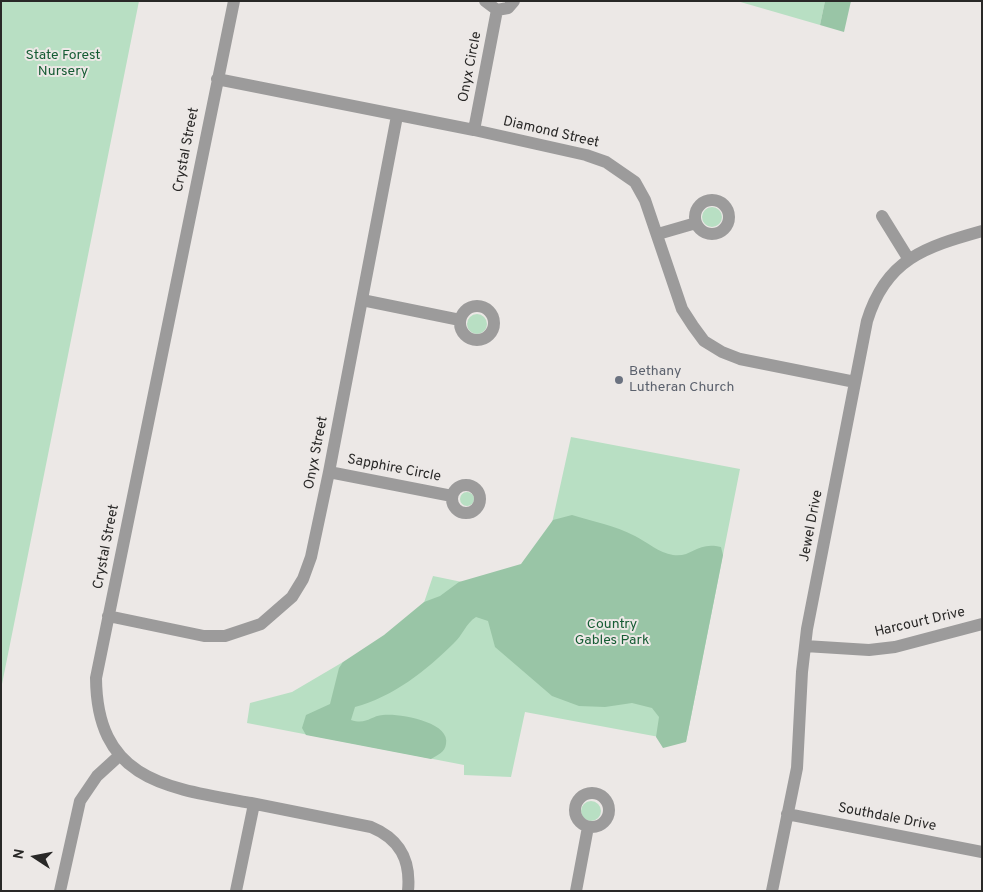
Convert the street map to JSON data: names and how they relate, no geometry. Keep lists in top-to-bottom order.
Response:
{
  "streets": {
    "street": [
      "Onyx Circle",
      "Diamond Street",
      "Crystal Street",
      "Onyx Street",
      "Sapphire Circle",
      "Jewel Drive",
      "Harcourt Drive",
      "Southdale Drive"
    ]
  },
  "crossings": [
    ["Onyx Circle", "Diamond Street"],
    ["Diamond Street", "Crystal Street"],
    ["Diamond Street", "Onyx Street"],
    ["Diamond Street", "Jewel Drive"],
    ["Crystal Street", "Onyx Street"],
    ["Onyx Street", "Sapphire Circle"],
    ["Jewel Drive", "Harcourt Drive"],
    ["Jewel Drive", "Southdale Drive"]
  ],
  "parks": ["State Forest Nursery", "Country Gables Park"],
  "places": ["Bethany Lutheran Church"],
  "north": "left"
}
